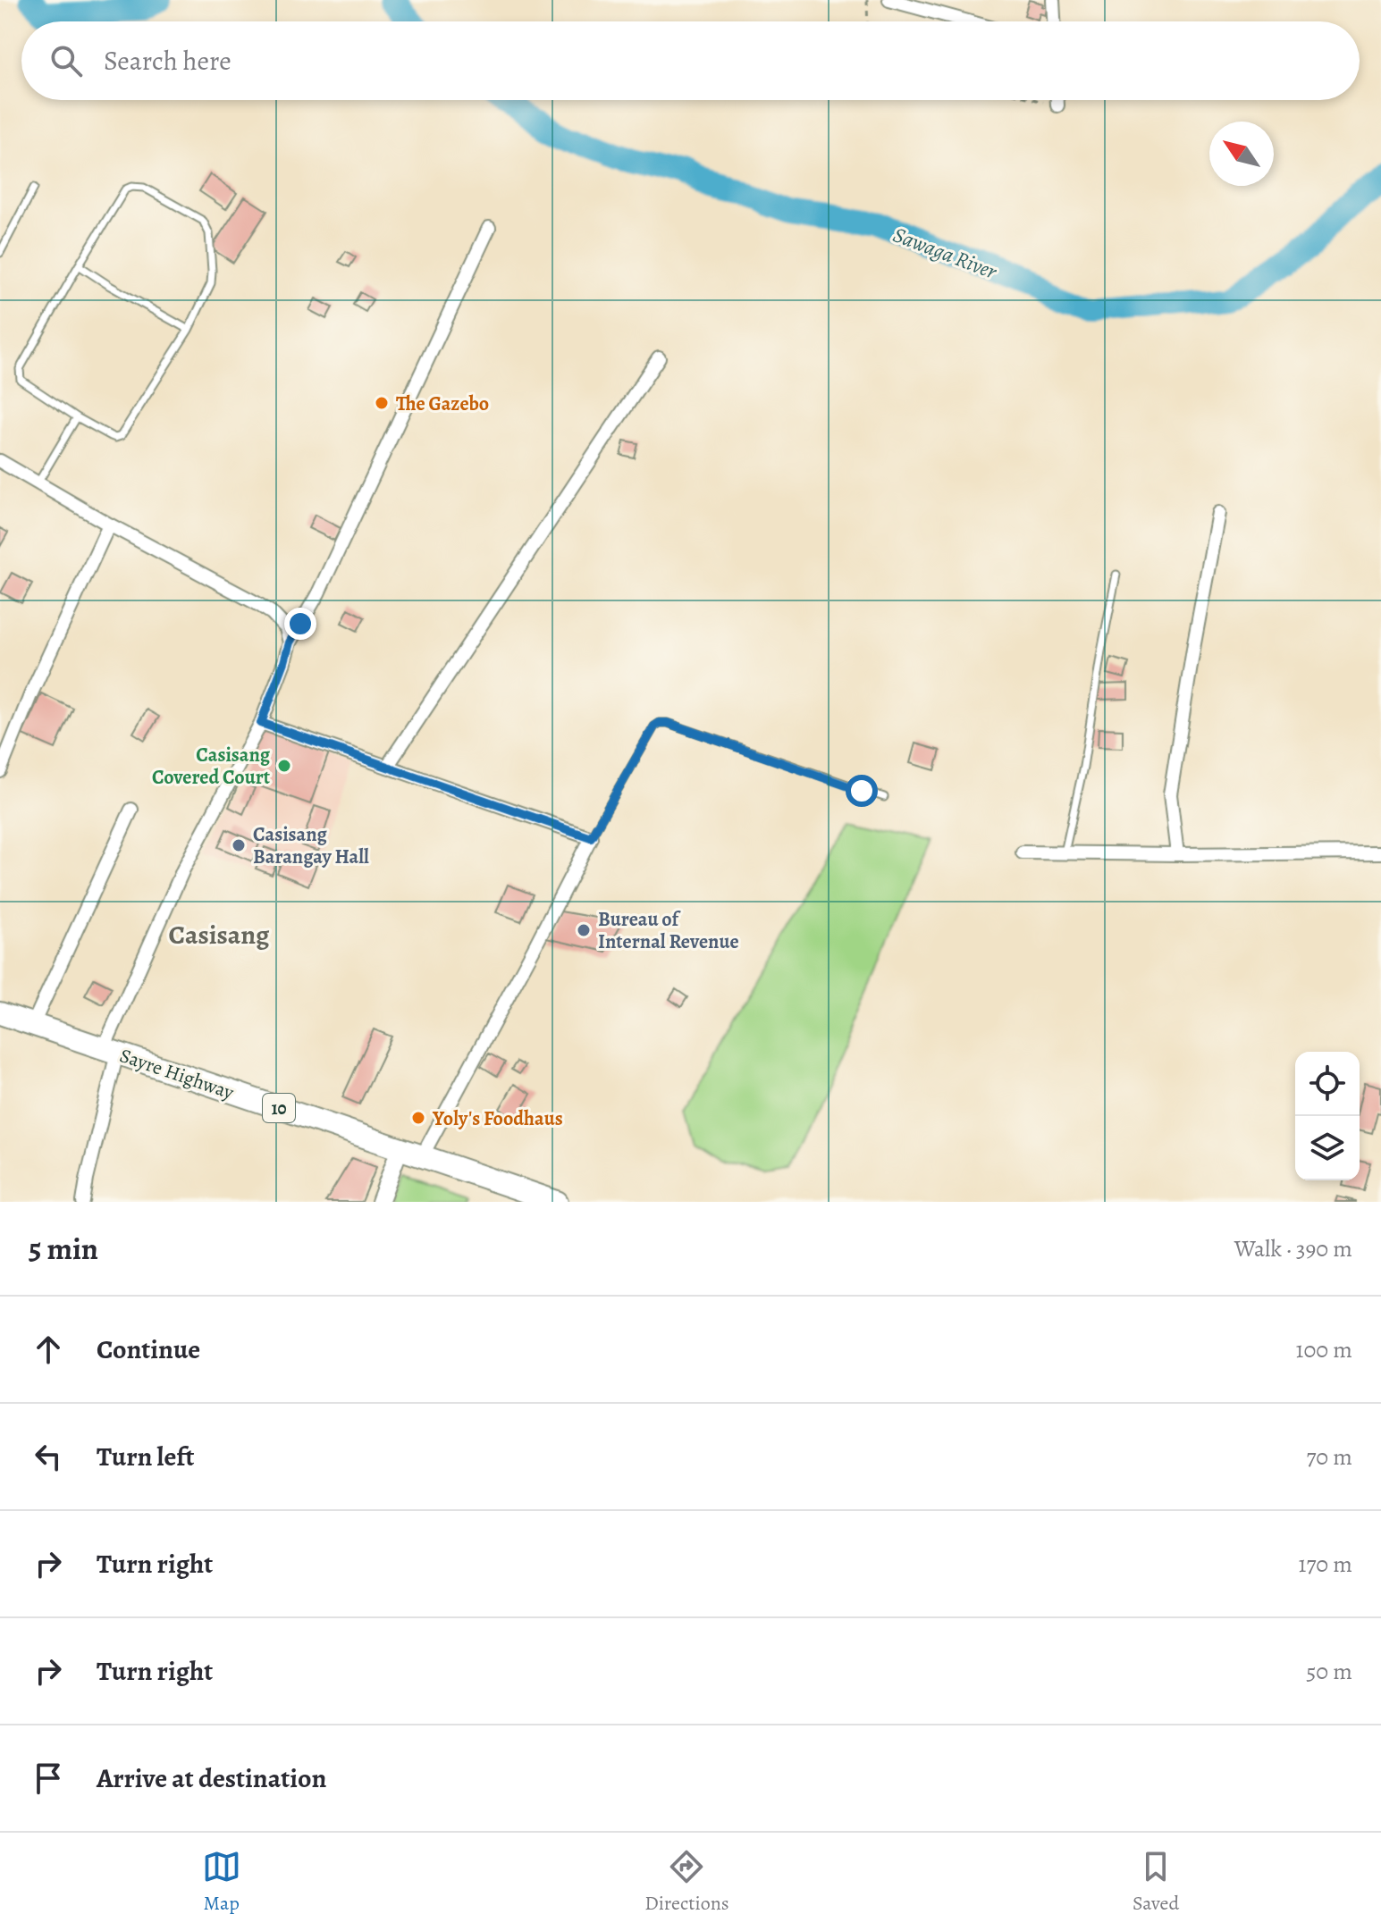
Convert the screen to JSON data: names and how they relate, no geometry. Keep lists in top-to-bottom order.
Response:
{
  "streets": {
    "highway": ["Sayre Highway", "10"]
  },
  "districts": ["Casisang"],
  "water": ["Sawaga River"],
  "places": [
    "The Gazebo",
    "Casisang Covered Court",
    "Casisang Barangay Hall",
    "Bureau of Internal Revenue",
    "Yoly's Foodhaus"
  ],
  "north": "top left",
  "page": {
    "search": "Search here",
    "heading": ["5 min", "Walk · 390 m"],
    "list": [
      ["Continue", "100 m"],
      ["Turn left", "70 m"],
      ["Turn right", "170 m"],
      ["Turn right", "50 m"],
      "Arrive at destination"
    ],
    "nav": ["Map", "Directions", "Saved"]
  }
}
